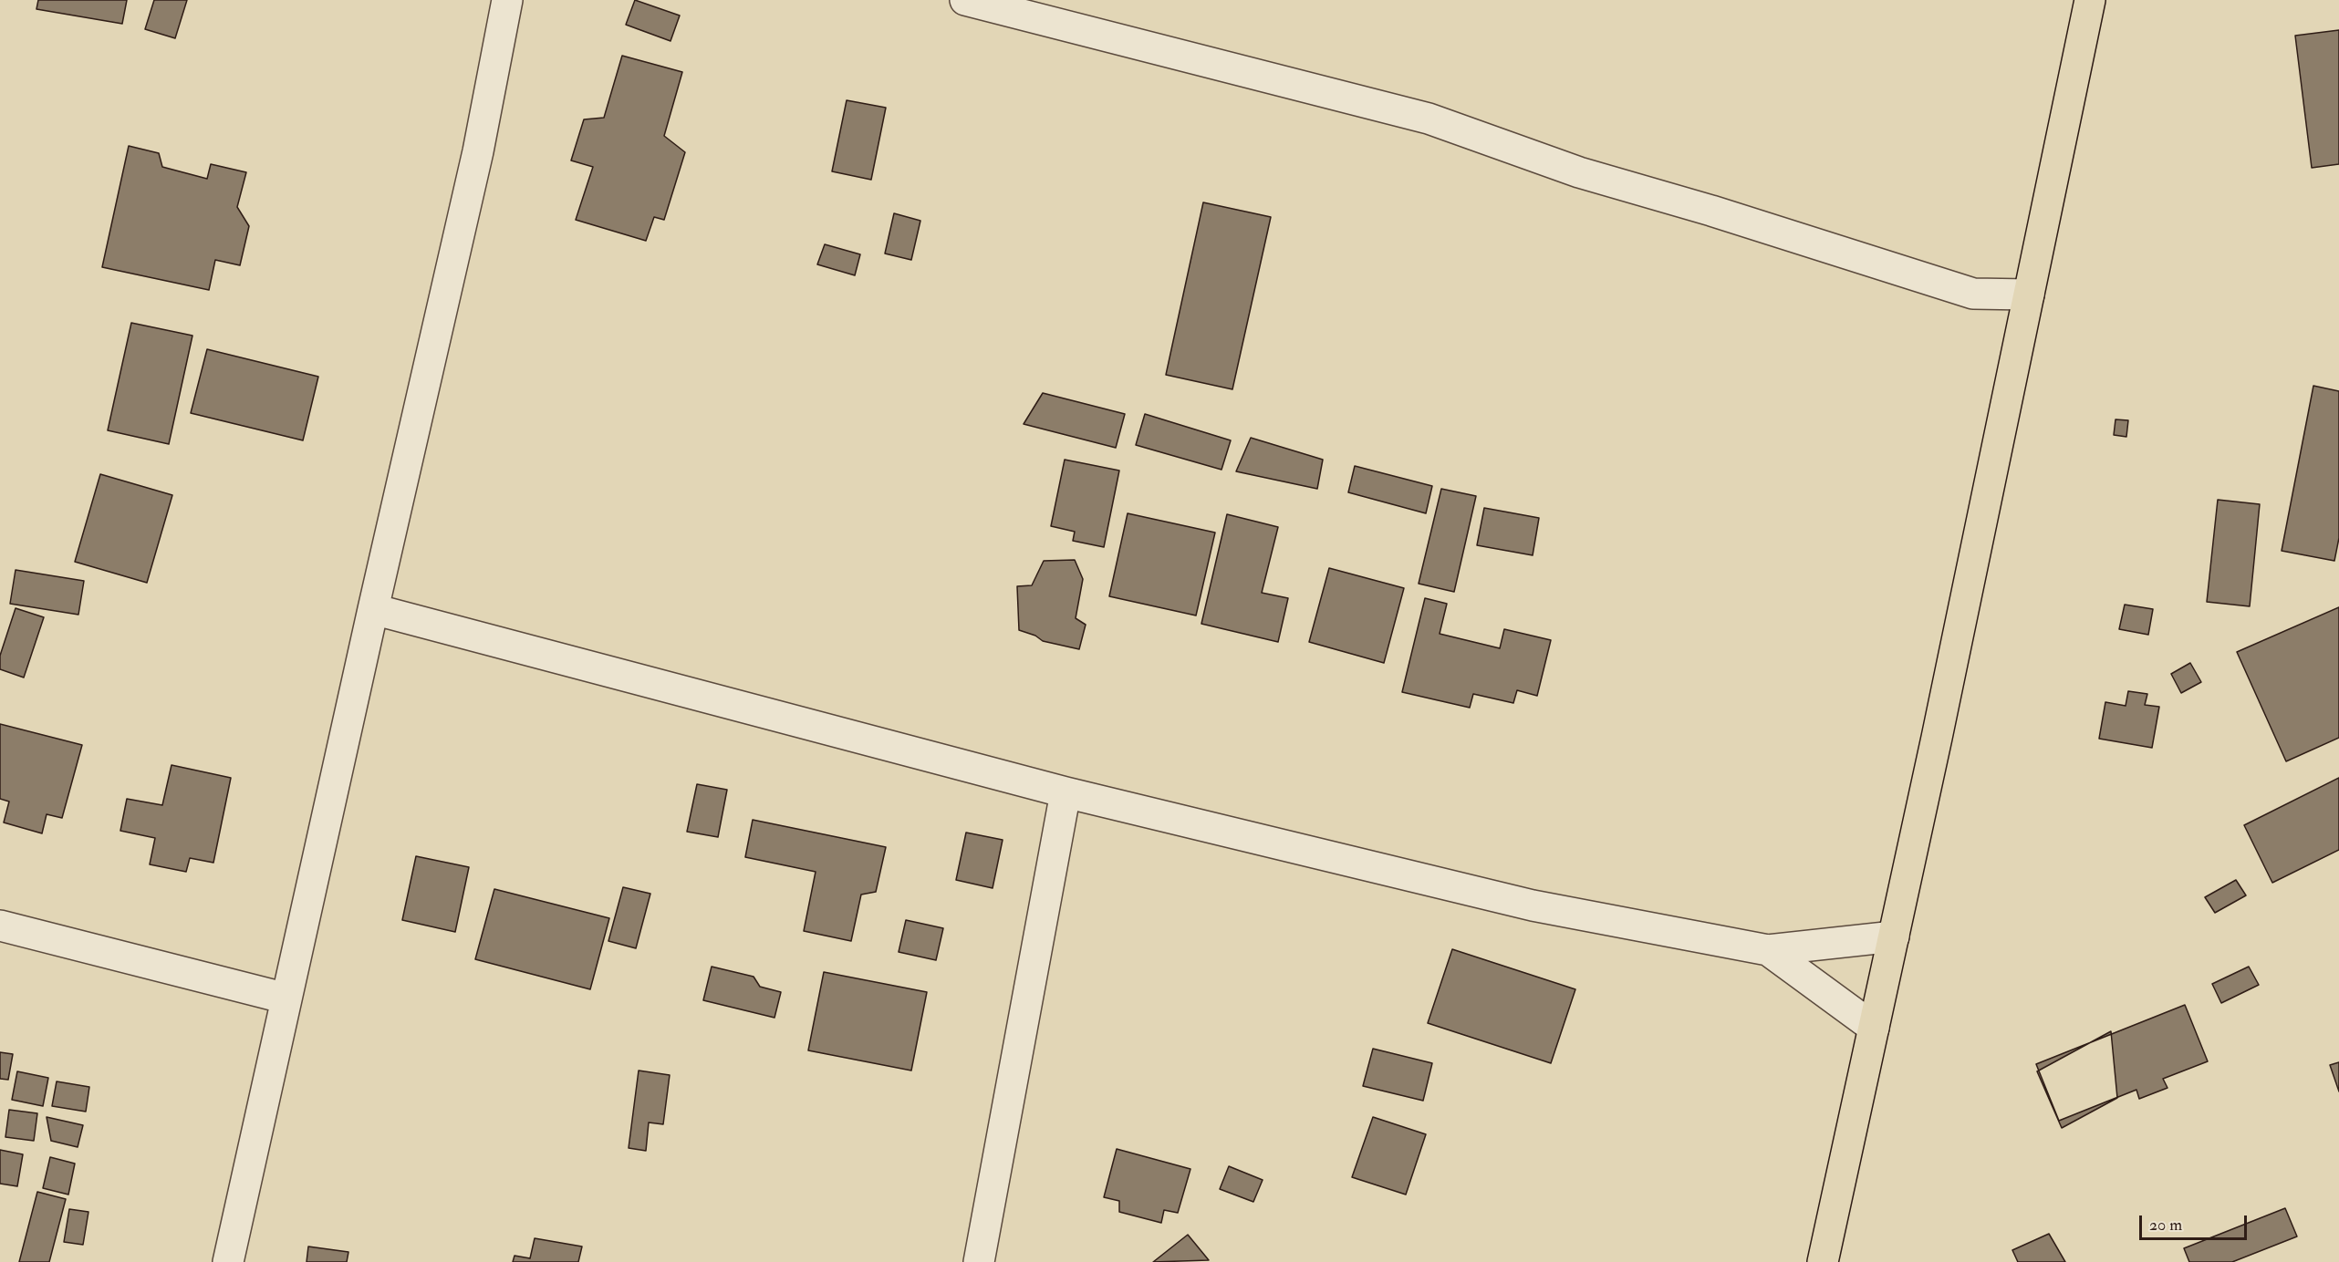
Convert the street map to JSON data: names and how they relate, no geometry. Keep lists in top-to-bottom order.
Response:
{
  "scale_bar": "20 m"
}
